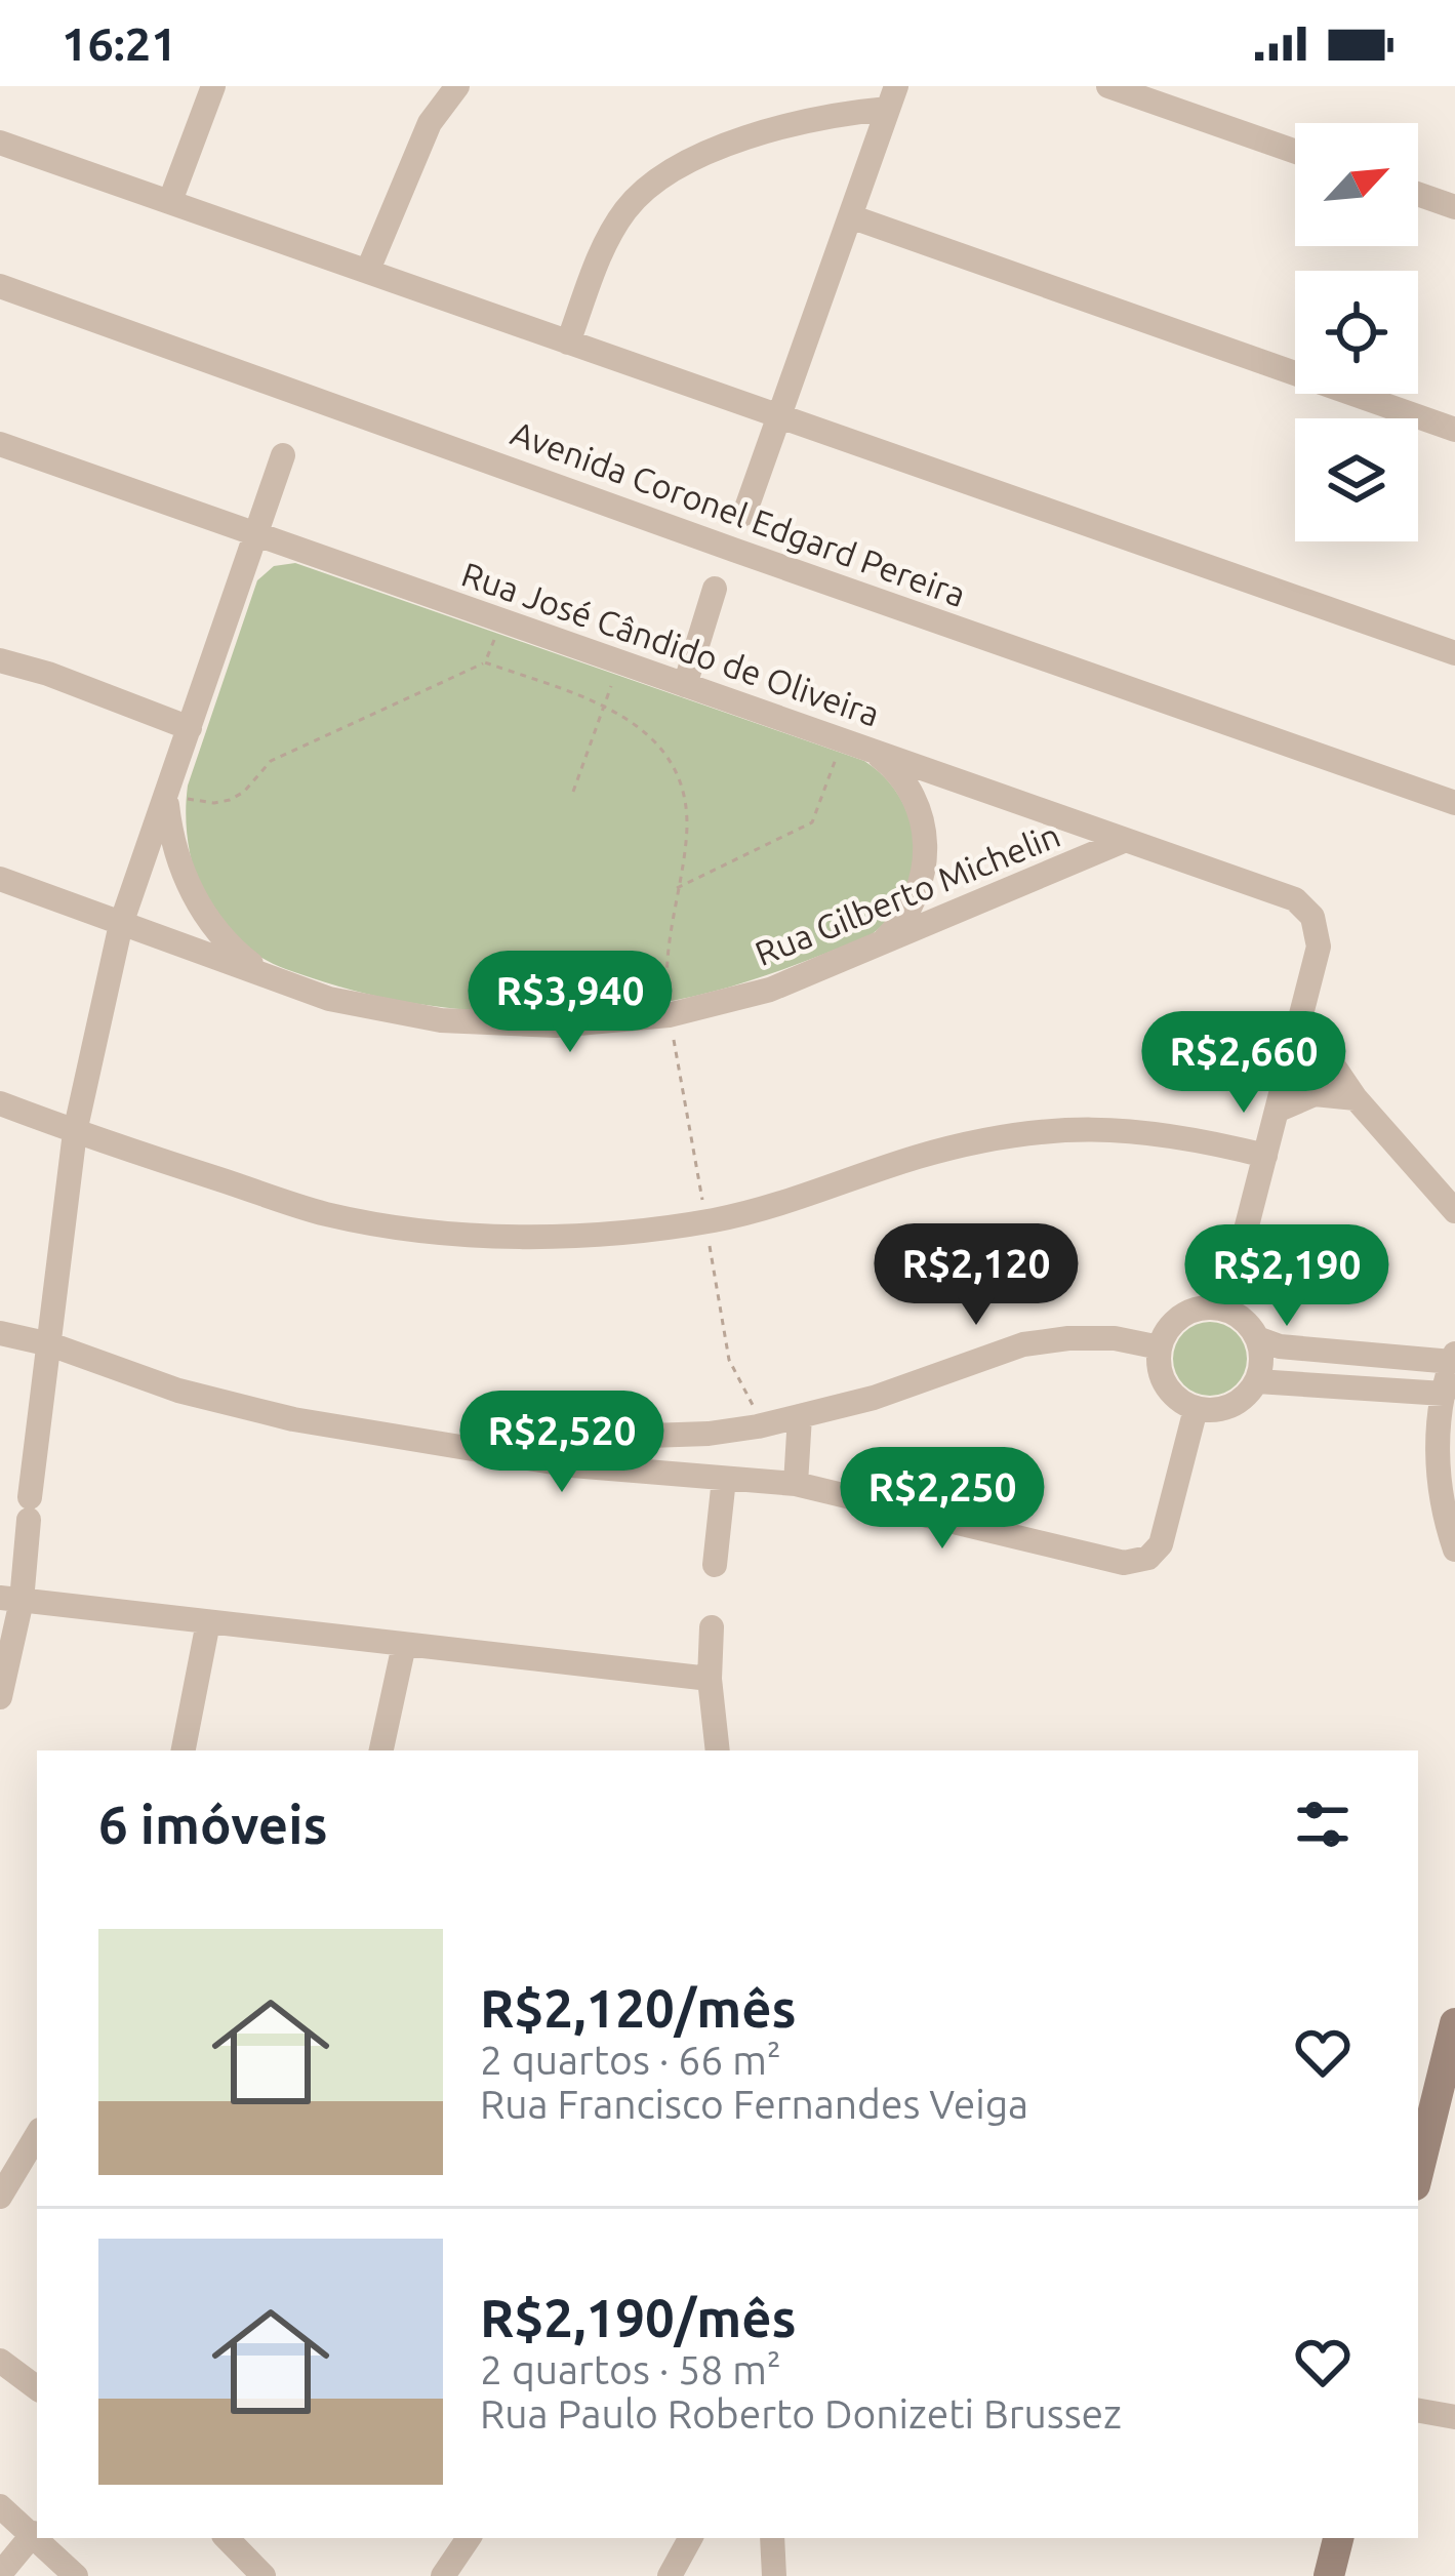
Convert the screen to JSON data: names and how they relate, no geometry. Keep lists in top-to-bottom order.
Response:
{
  "streets": {
    "street": ["Avenida Coronel Edgard Pereira", "Rua José Cândido de Oliveira", "Rua Gilberto Michelin"]
  },
  "crossings": [
    ["Rua José Cândido de Oliveira", "Rua Gilberto Michelin"]
  ],
  "north": "top right",
  "page": {
    "status": "16:21",
    "price": [
      "R$3,940",
      "R$2,660",
      "R$2,120",
      "R$2,190",
      "R$2,520",
      "R$2,250"
    ],
    "heading": "6 imóveis",
    "list": [
      {
        "name": "R$2,120/mês",
        "note": "2 quartos · 66 m² · Rua Francisco Fernandes Veiga"
      },
      {
        "name": "R$2,190/mês",
        "note": "2 quartos · 58 m² · Rua Paulo Roberto Donizeti Brussez"
      }
    ]
  }
}
